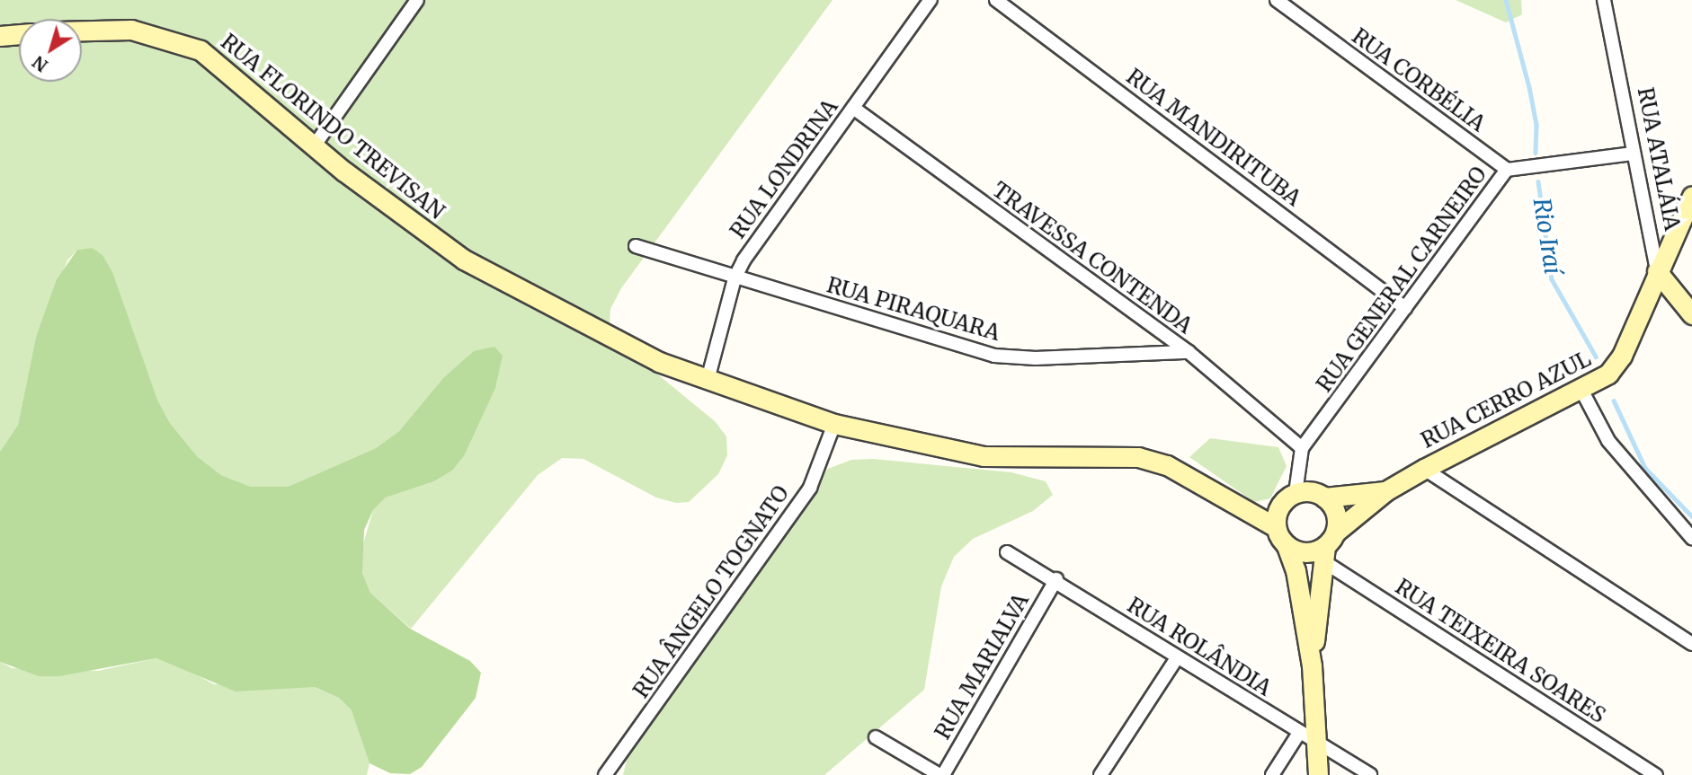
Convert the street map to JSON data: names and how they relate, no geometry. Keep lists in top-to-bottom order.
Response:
{
  "streets": {
    "street": [
      "RUA CORBÉLIA",
      "RUA FLORINDO TREVISAN",
      "RUA MANDIRITUBA",
      "RUA ATALÁIA",
      "RUA LONDRINA",
      "TRAVESSA CONTENDA",
      "RUA GENERAL CARNEIRO",
      "RUA PIRAQUARA",
      "RUA CERRO AZUL",
      "RUA ÂNGELO TOGNATO",
      "RUA ROLÂNDIA",
      "RUA TEIXEIRA SOARES",
      "RUA MARIALVA"
    ]
  },
  "crossings": [
    ["RUA CORBÉLIA", "RUA GENERAL CARNEIRO"],
    ["RUA FLORINDO TREVISAN", "RUA LONDRINA"],
    ["RUA FLORINDO TREVISAN", "RUA GENERAL CARNEIRO"],
    ["RUA FLORINDO TREVISAN", "RUA CERRO AZUL"],
    ["RUA FLORINDO TREVISAN", "RUA ÂNGELO TOGNATO"],
    ["RUA FLORINDO TREVISAN", "RUA TEIXEIRA SOARES"],
    ["RUA MANDIRITUBA", "RUA GENERAL CARNEIRO"],
    ["RUA ATALÁIA", "RUA GENERAL CARNEIRO"],
    ["RUA ATALÁIA", "RUA CERRO AZUL"],
    ["RUA LONDRINA", "TRAVESSA CONTENDA"],
    ["RUA LONDRINA", "RUA PIRAQUARA"],
    ["TRAVESSA CONTENDA", "RUA GENERAL CARNEIRO"],
    ["TRAVESSA CONTENDA", "RUA PIRAQUARA"],
    ["RUA GENERAL CARNEIRO", "RUA CERRO AZUL"],
    ["RUA GENERAL CARNEIRO", "RUA TEIXEIRA SOARES"],
    ["RUA CERRO AZUL", "RUA TEIXEIRA SOARES"],
    ["RUA ROLÂNDIA", "RUA MARIALVA"]
  ],
  "water": ["Rio Iraí"],
  "north": "bottom left"
}
